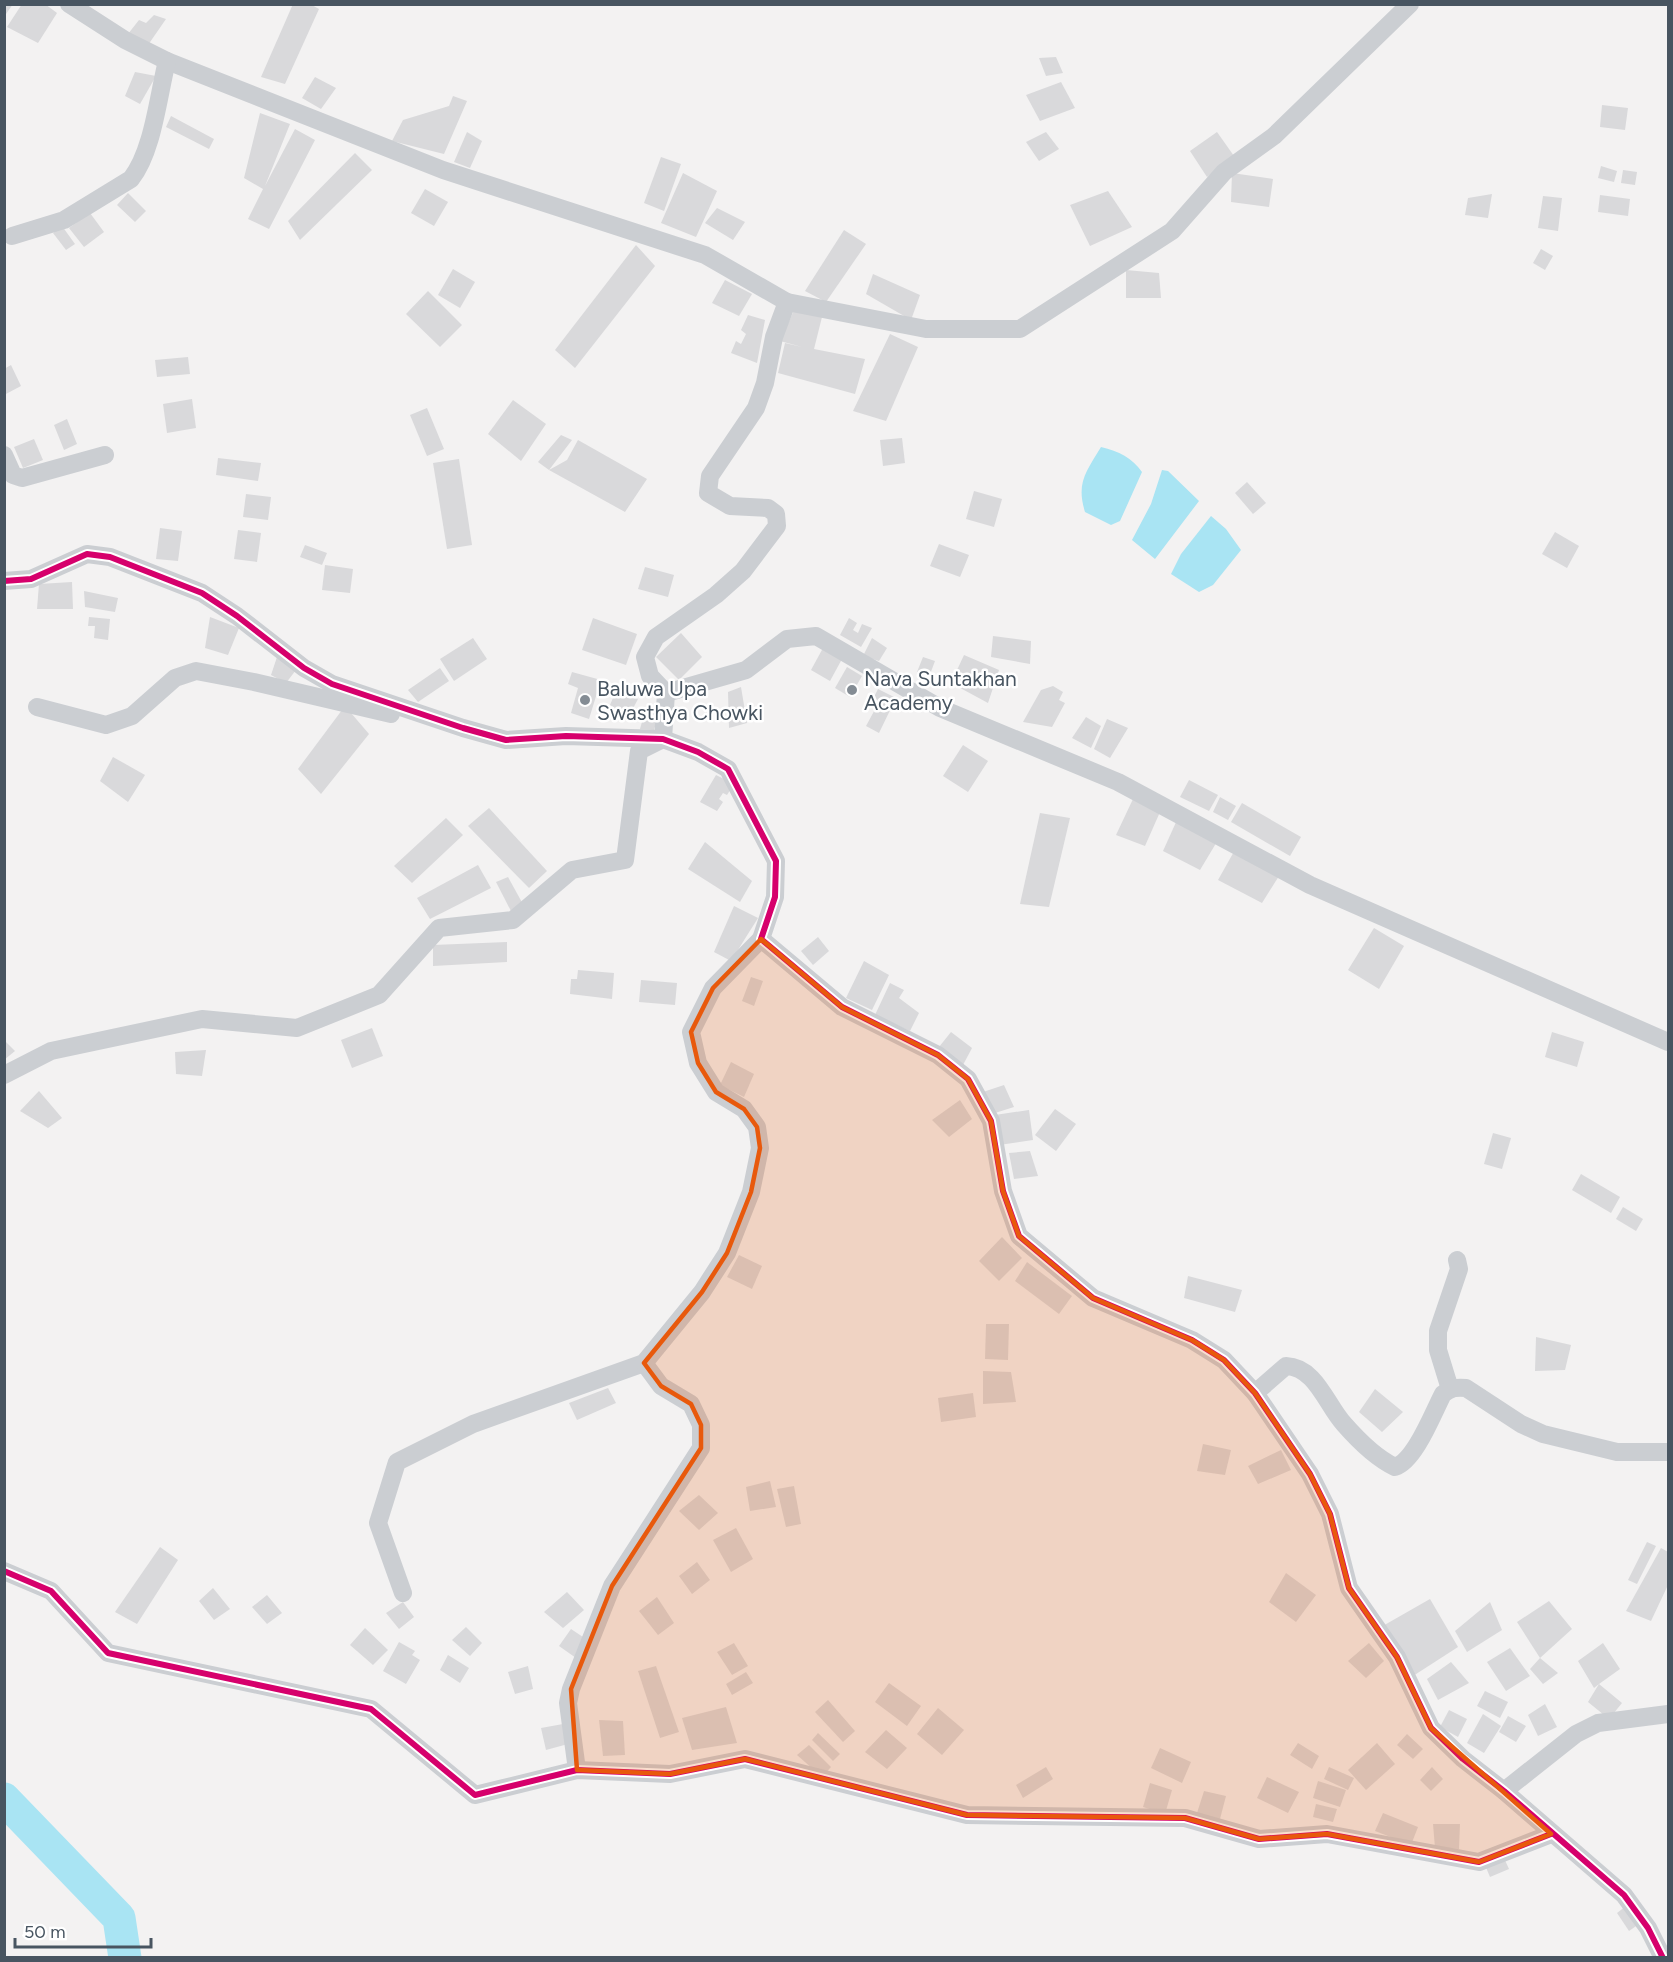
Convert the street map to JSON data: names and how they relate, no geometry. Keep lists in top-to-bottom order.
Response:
{
  "places": ["Nava Suntakhan Academy", "Baluwa Upa Swasthya Chowki"],
  "scale_bar": "50 m"
}
